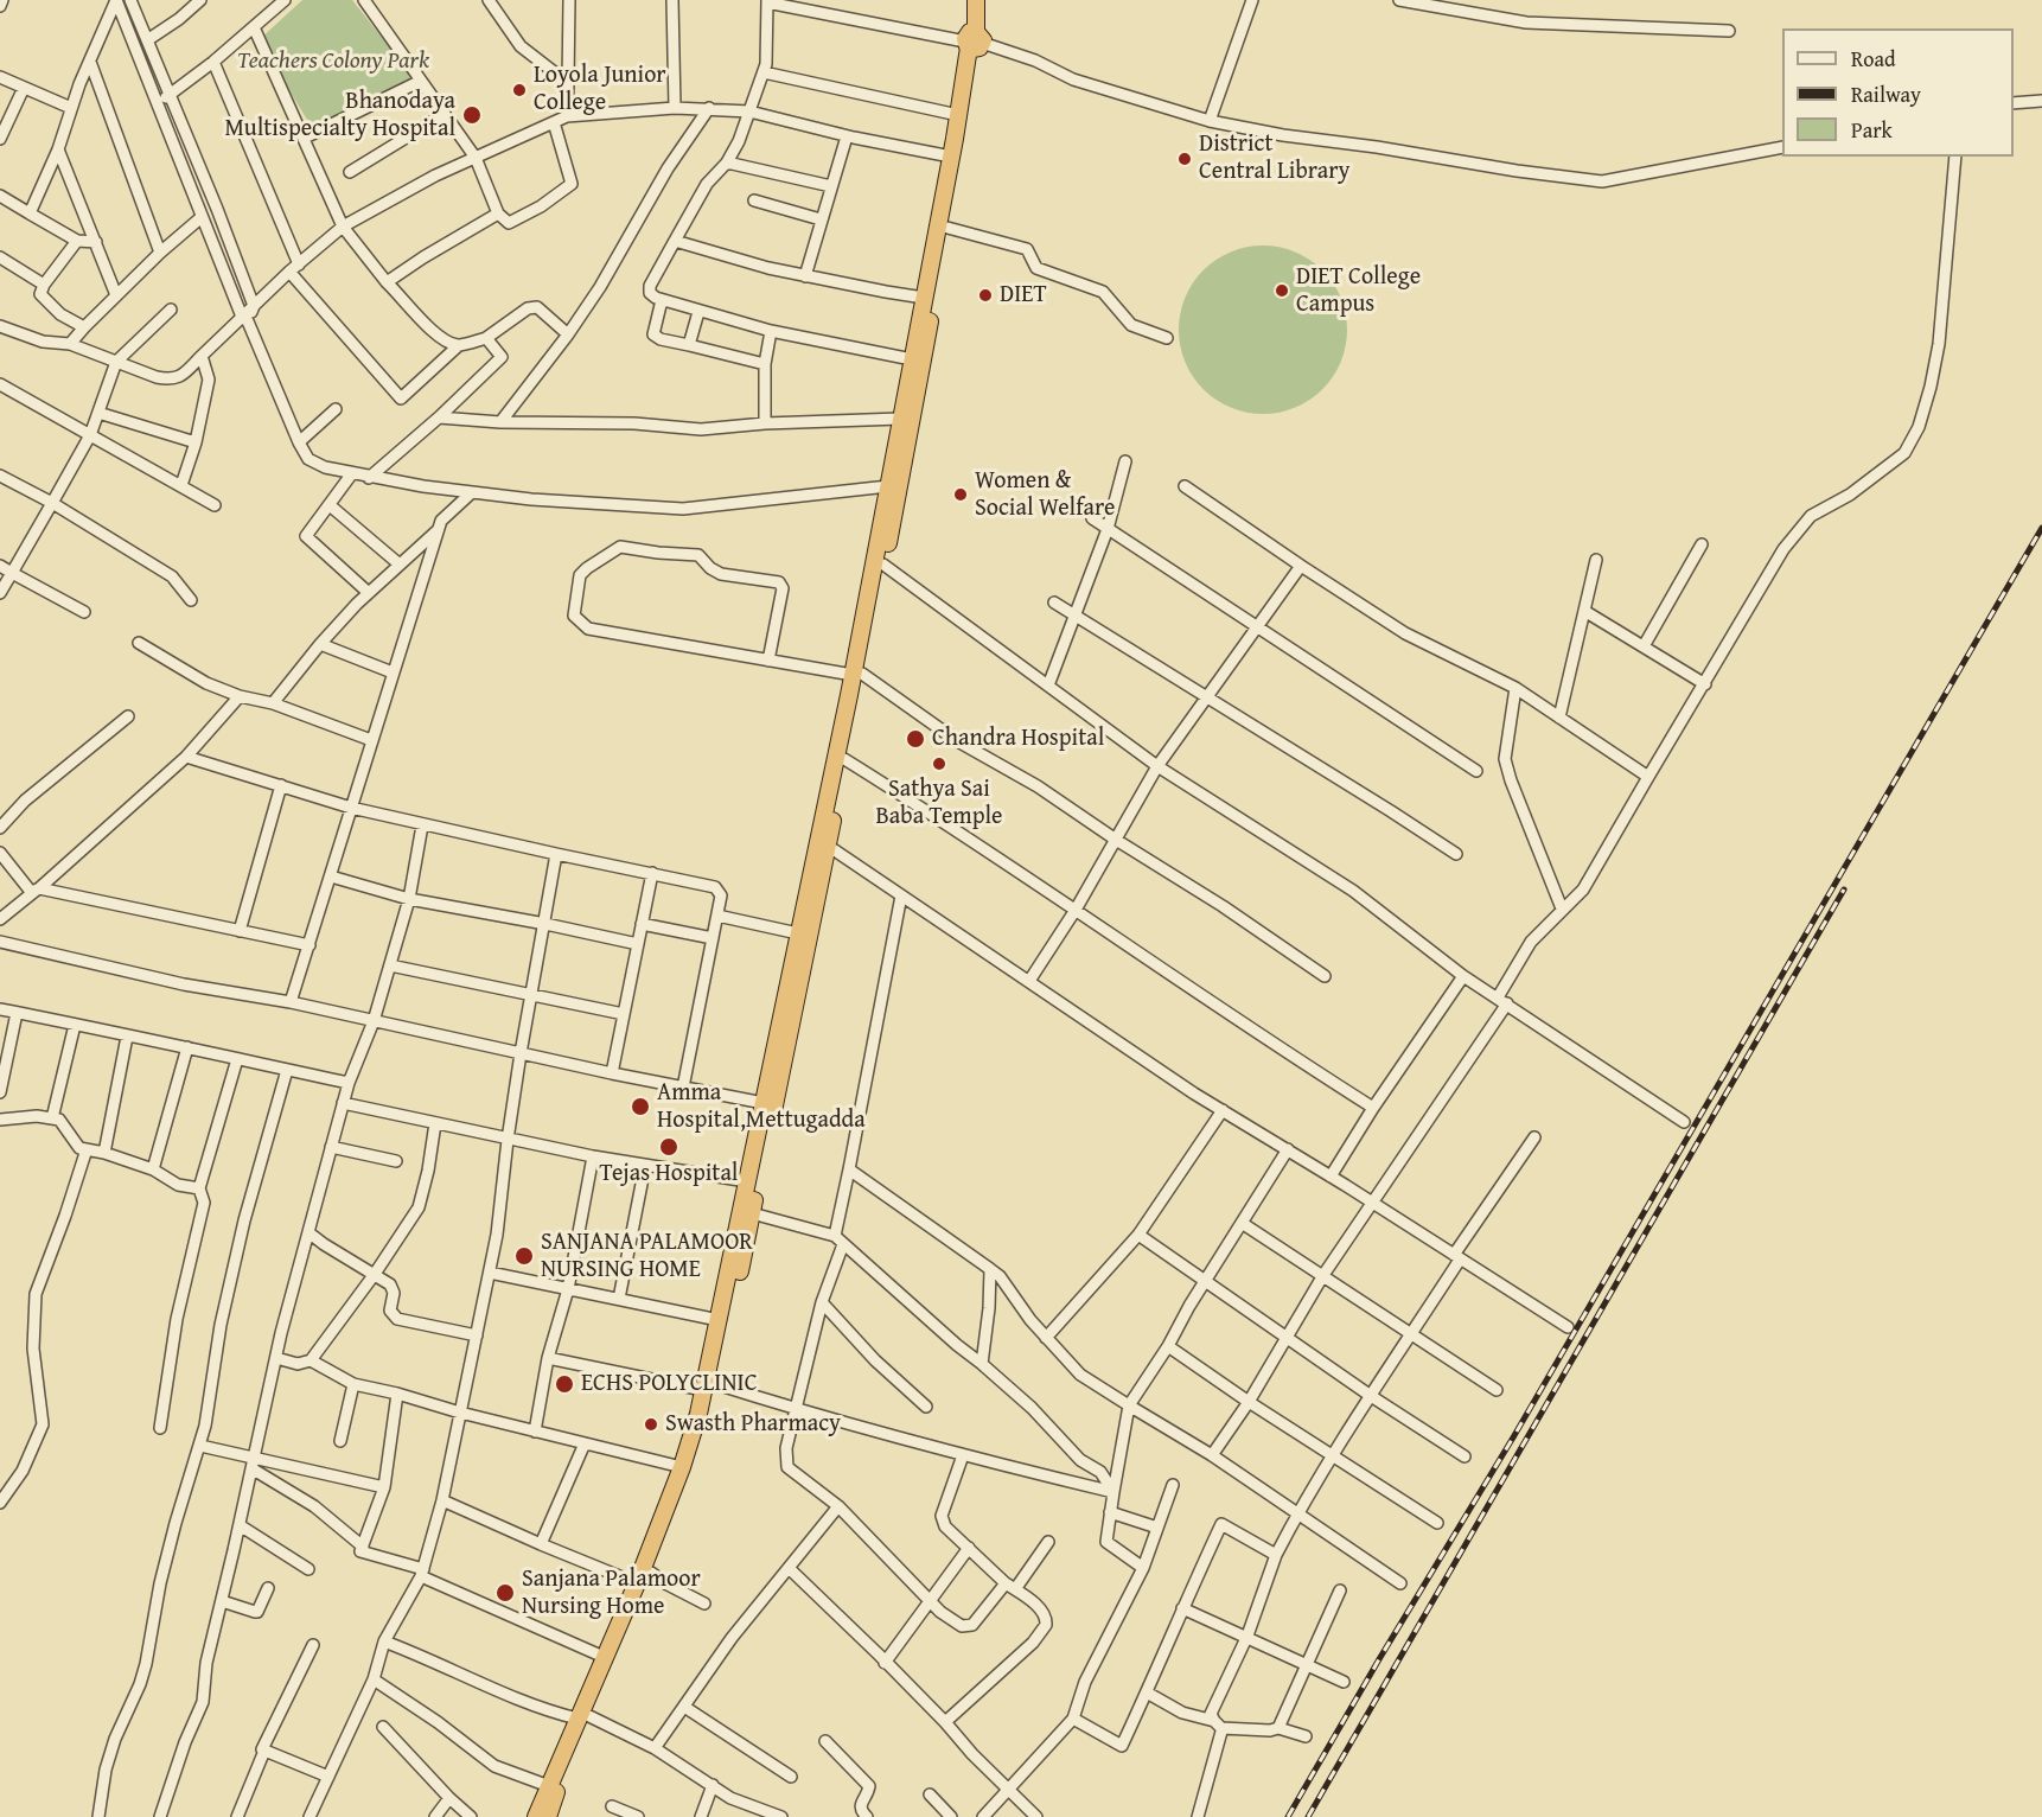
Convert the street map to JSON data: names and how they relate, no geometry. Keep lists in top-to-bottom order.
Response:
{
  "parks": ["Teachers Colony Park"],
  "places": [
    "Loyola Junior College",
    "Bhanodaya Multispecialty Hospital",
    "District Central Library",
    "DIET College Campus",
    "DIET",
    "Women & Social Welfare",
    "Chandra Hospital",
    "Sathya Sai Baba Temple",
    "Amma Hospital,Mettugadda",
    "Tejas Hospital",
    "SANJANA PALAMOOR NURSING HOME",
    "ECHS POLYCLINIC",
    "Swasth Pharmacy",
    "Sanjana Palamoor Nursing Home"
  ],
  "legend": ["Road", "Railway", "Park"]
}
